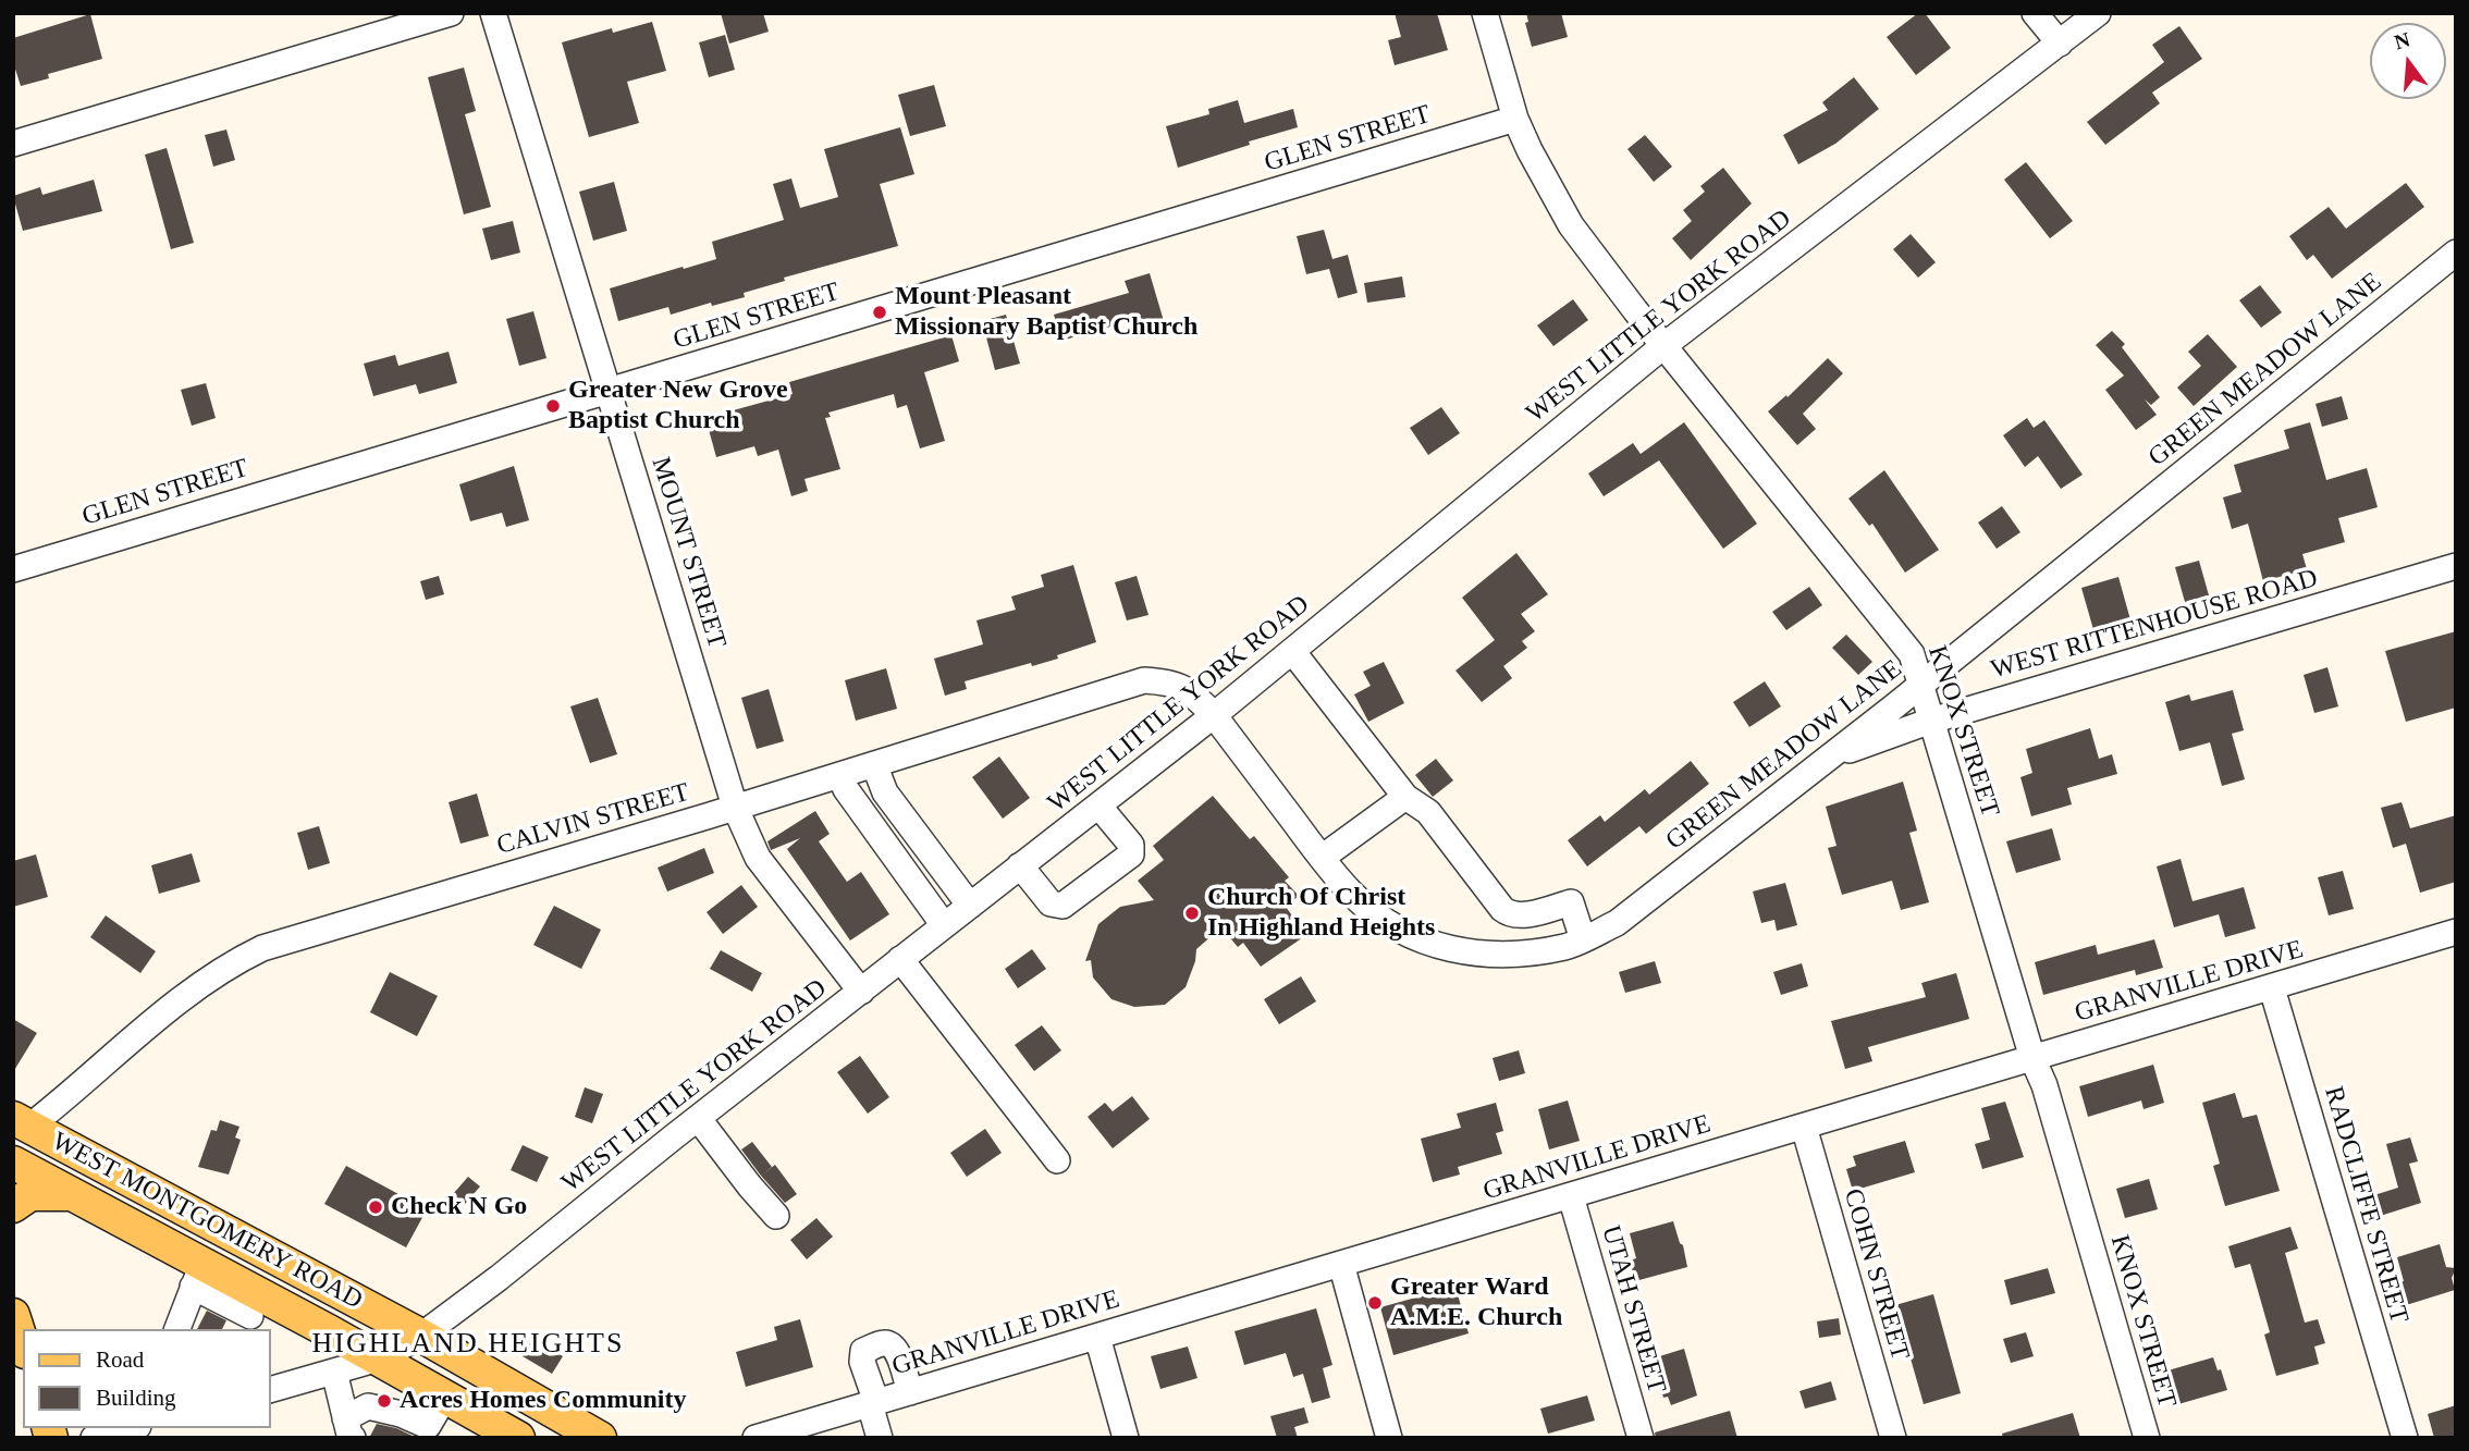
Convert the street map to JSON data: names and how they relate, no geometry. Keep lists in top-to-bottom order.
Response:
{
  "streets": {
    "main road": ["WEST MONTGOMERY ROAD"],
    "street": [
      "GLEN STREET",
      "WEST LITTLE YORK ROAD",
      "GREEN MEADOW LANE",
      "MOUNT STREET",
      "WEST RITTENHOUSE ROAD",
      "KNOX STREET",
      "CALVIN STREET",
      "GRANVILLE DRIVE",
      "RADCLIFFE STREET",
      "COHN STREET",
      "UTAH STREET"
    ]
  },
  "crossings": [
    ["GLEN STREET", "MOUNT STREET"],
    ["GLEN STREET", "KNOX STREET"],
    ["WEST LITTLE YORK ROAD", "GREEN MEADOW LANE"],
    ["WEST LITTLE YORK ROAD", "MOUNT STREET"],
    ["WEST LITTLE YORK ROAD", "KNOX STREET"],
    ["WEST LITTLE YORK ROAD", "CALVIN STREET"],
    ["WEST LITTLE YORK ROAD", "WEST MONTGOMERY ROAD"],
    ["GREEN MEADOW LANE", "WEST RITTENHOUSE ROAD"],
    ["GREEN MEADOW LANE", "KNOX STREET"],
    ["GREEN MEADOW LANE", "CALVIN STREET"],
    ["MOUNT STREET", "CALVIN STREET"],
    ["WEST RITTENHOUSE ROAD", "KNOX STREET"],
    ["KNOX STREET", "GRANVILLE DRIVE"],
    ["CALVIN STREET", "WEST MONTGOMERY ROAD"],
    ["GRANVILLE DRIVE", "RADCLIFFE STREET"],
    ["GRANVILLE DRIVE", "COHN STREET"],
    ["GRANVILLE DRIVE", "UTAH STREET"]
  ],
  "districts": ["HIGHLAND HEIGHTS"],
  "places": [
    "Mount Pleasant Missionary Baptist Church",
    "Greater New Grove Baptist Church",
    "Church Of Christ In Highland Heights",
    "Check N Go",
    "Greater Ward A.M.E. Church",
    "Acres Homes Community"
  ],
  "legend": ["Road", "Building"],
  "north": "top"
}
